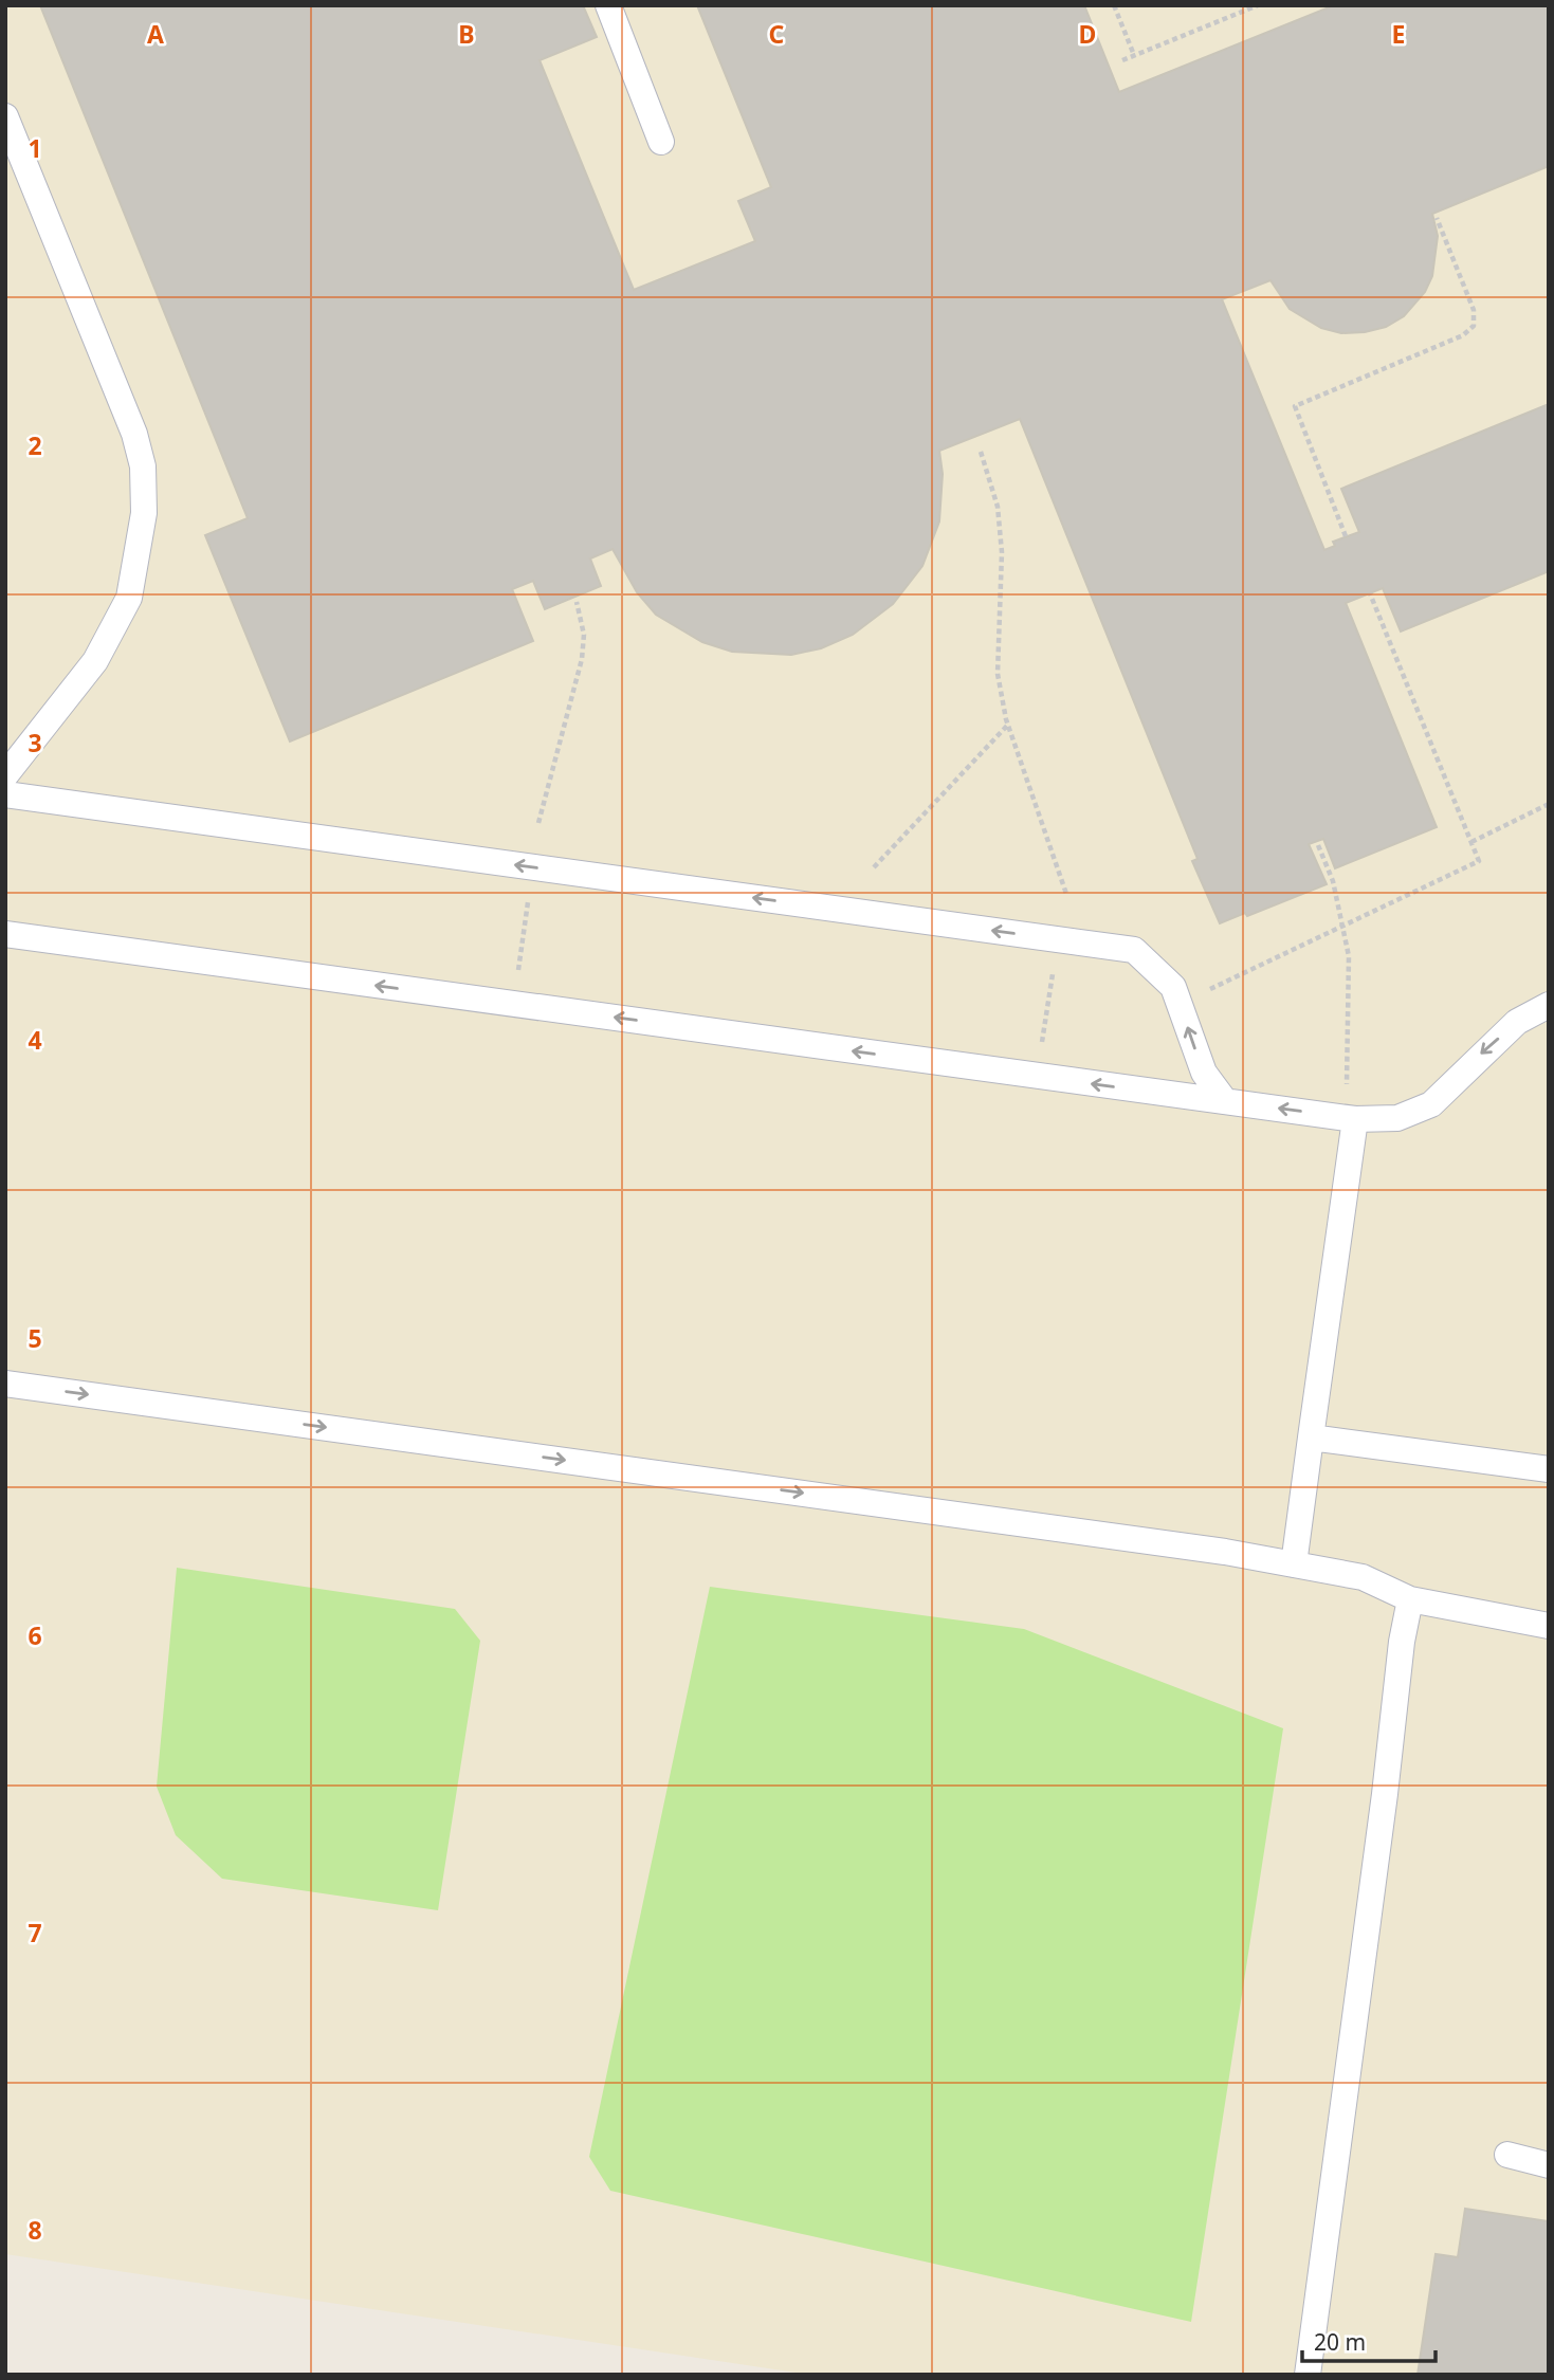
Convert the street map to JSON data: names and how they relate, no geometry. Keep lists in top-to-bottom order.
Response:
{
  "scale_bar": "20 m",
  "grid": {
    "columns": [
      "A",
      "B",
      "C",
      "D",
      "E"
    ],
    "rows": [
      "1",
      "2",
      "3",
      "4",
      "5",
      "6",
      "7",
      "8"
    ]
  }
}
